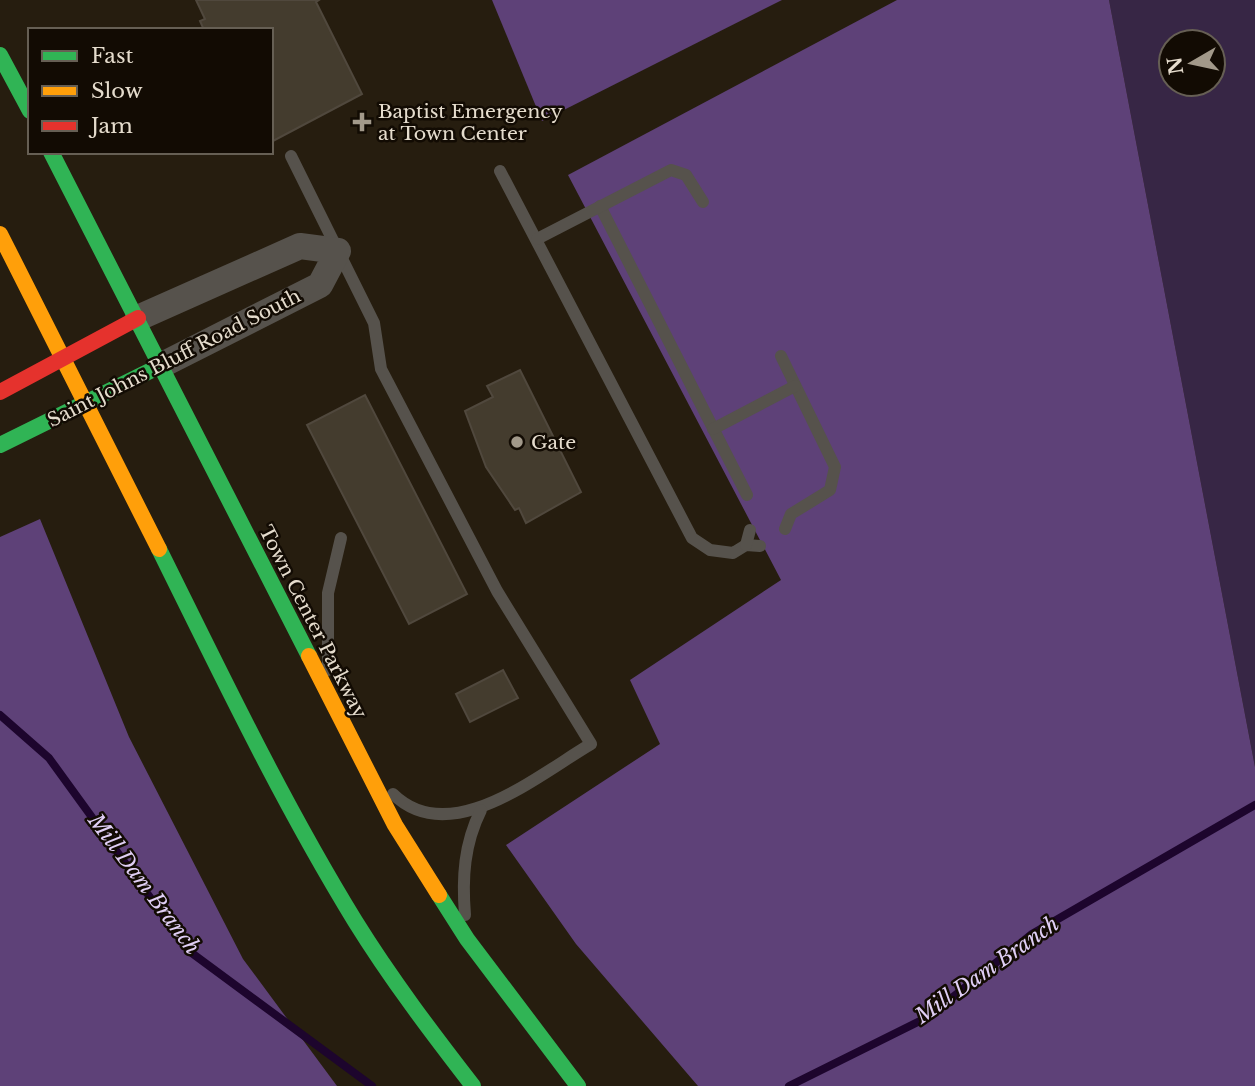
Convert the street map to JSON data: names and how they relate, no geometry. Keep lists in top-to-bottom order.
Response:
{
  "streets": {
    "main road": ["Saint Johns Bluff Road South", "Town Center Parkway"]
  },
  "crossings": [
    ["Saint Johns Bluff Road South", "Town Center Parkway"]
  ],
  "water": ["Mill Dam Branch"],
  "places": {
    "health": ["Baptist Emergency at Town Center"],
    "other": ["Gate"]
  },
  "legend": ["Fast", "Slow", "Jam"],
  "north": "left"
}
